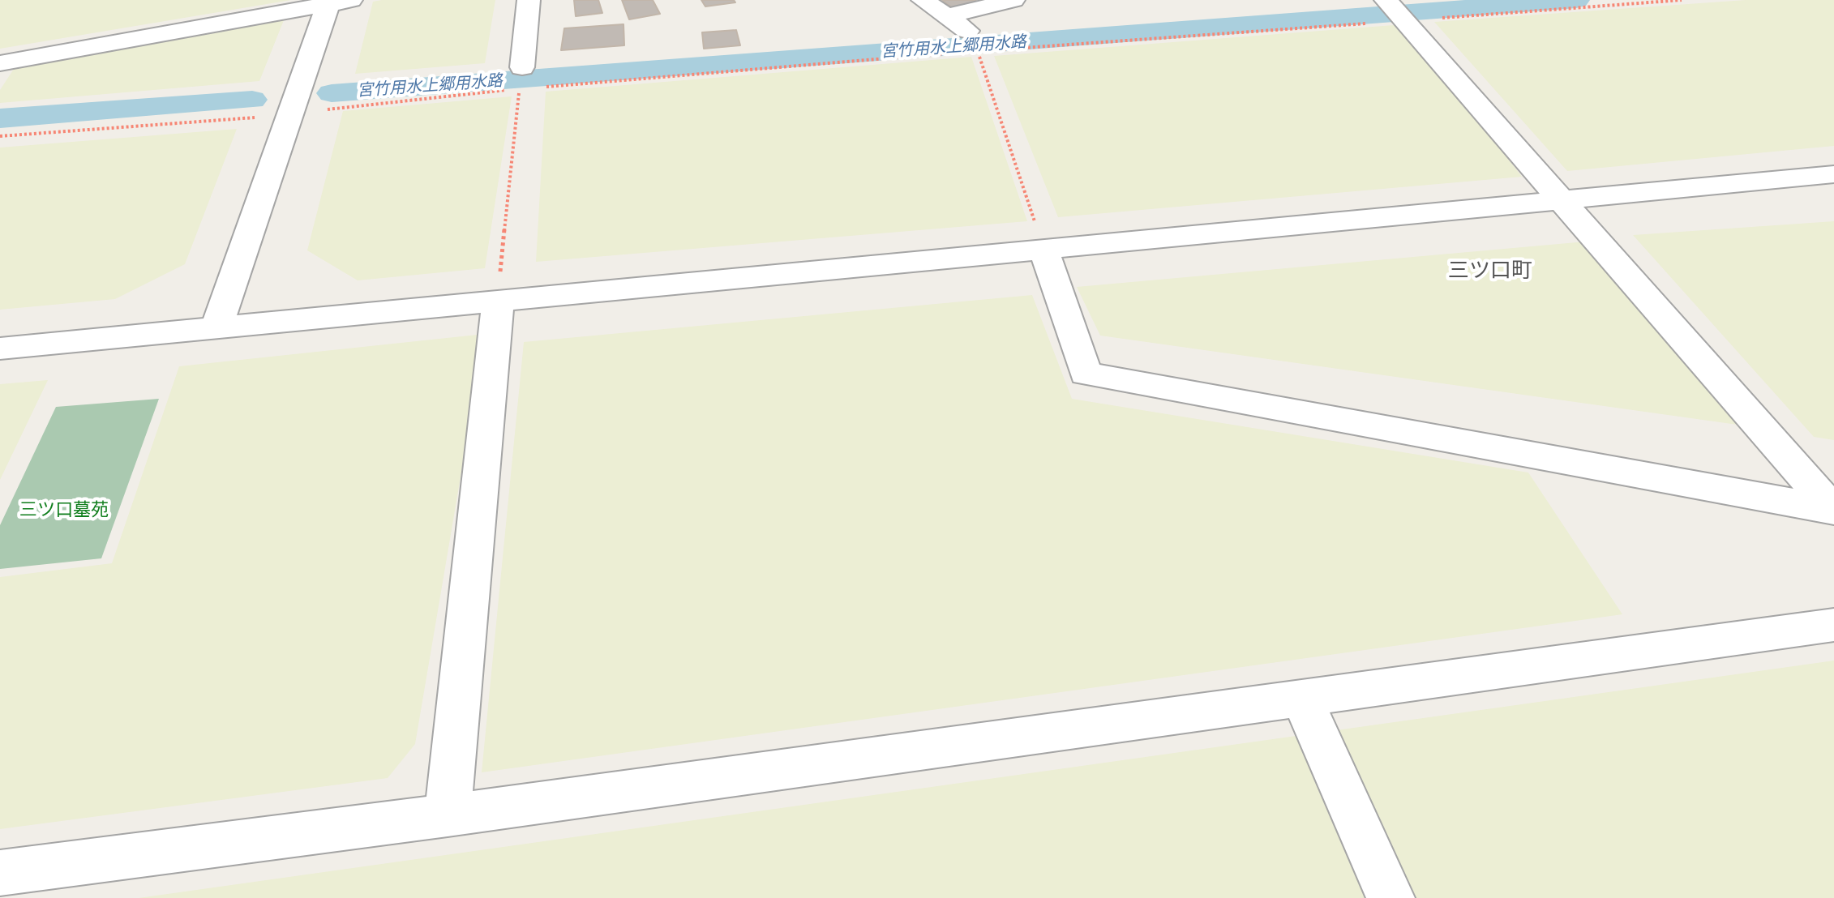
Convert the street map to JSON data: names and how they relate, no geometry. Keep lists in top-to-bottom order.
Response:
{
  "districts": ["三ツ口町"],
  "water": ["宮竹用水上郷用水路"],
  "parks": ["三ツ口墓苑"]
}
